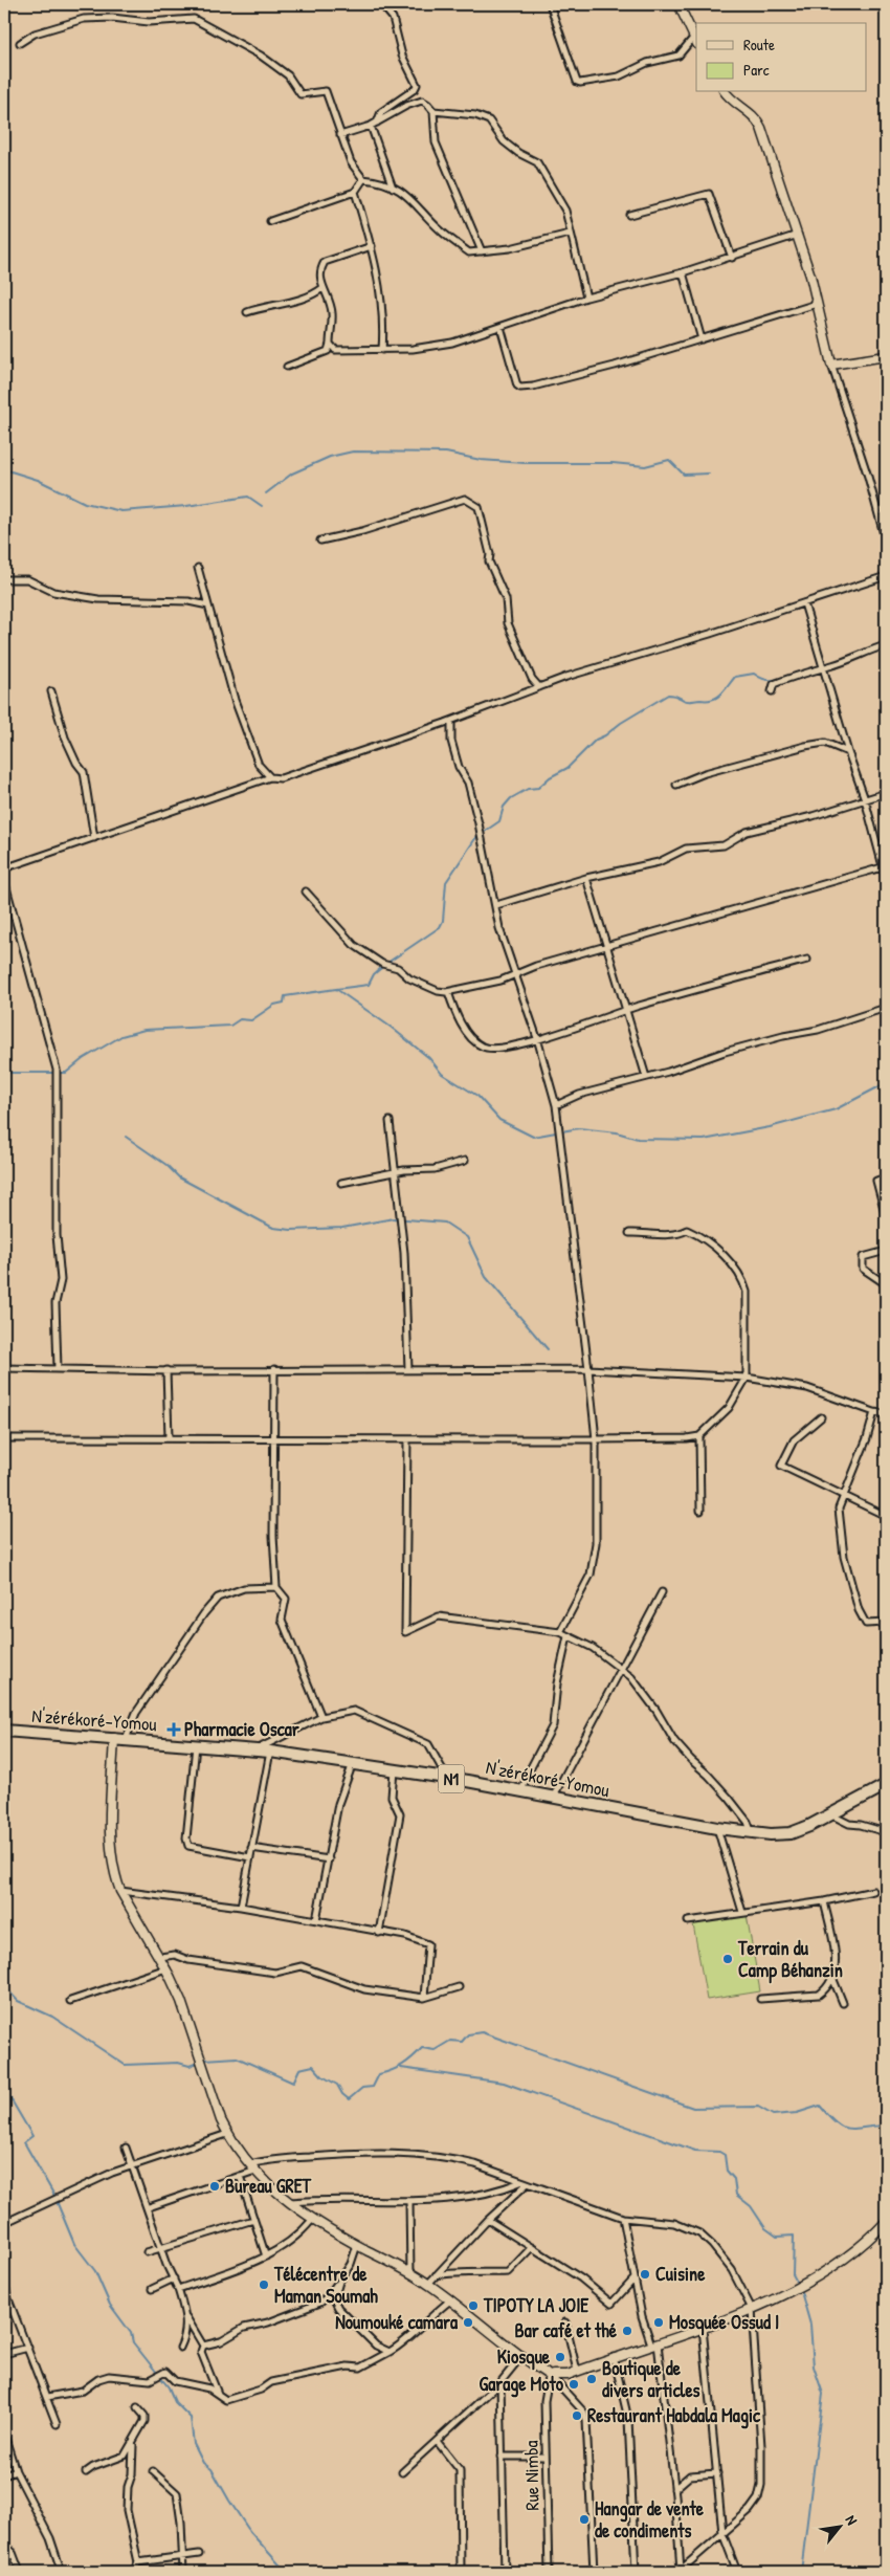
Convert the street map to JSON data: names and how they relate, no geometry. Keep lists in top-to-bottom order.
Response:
{
  "streets": {
    "highway": ["N'zérékoré-Yomou", "N1"],
    "street": ["Rue Nimba"]
  },
  "places": {
    "health": ["Pharmacie Oscar"],
    "other": [
      "Terrain du Camp Béhanzin",
      "Bureau GRET",
      "Cuisine",
      "Télécentre de Maman Soumah",
      "TIPOTY LA JOIE",
      "Noumouké camara",
      "Mosquée Ossud I",
      "Bar café et thé",
      "Kiosque",
      "Boutique de divers articles",
      "Garage Moto",
      "Restaurant Habdala Magic",
      "Hangar de vente de condiments"
    ]
  },
  "legend": ["Route", "Parc"],
  "north": "top right"
}
